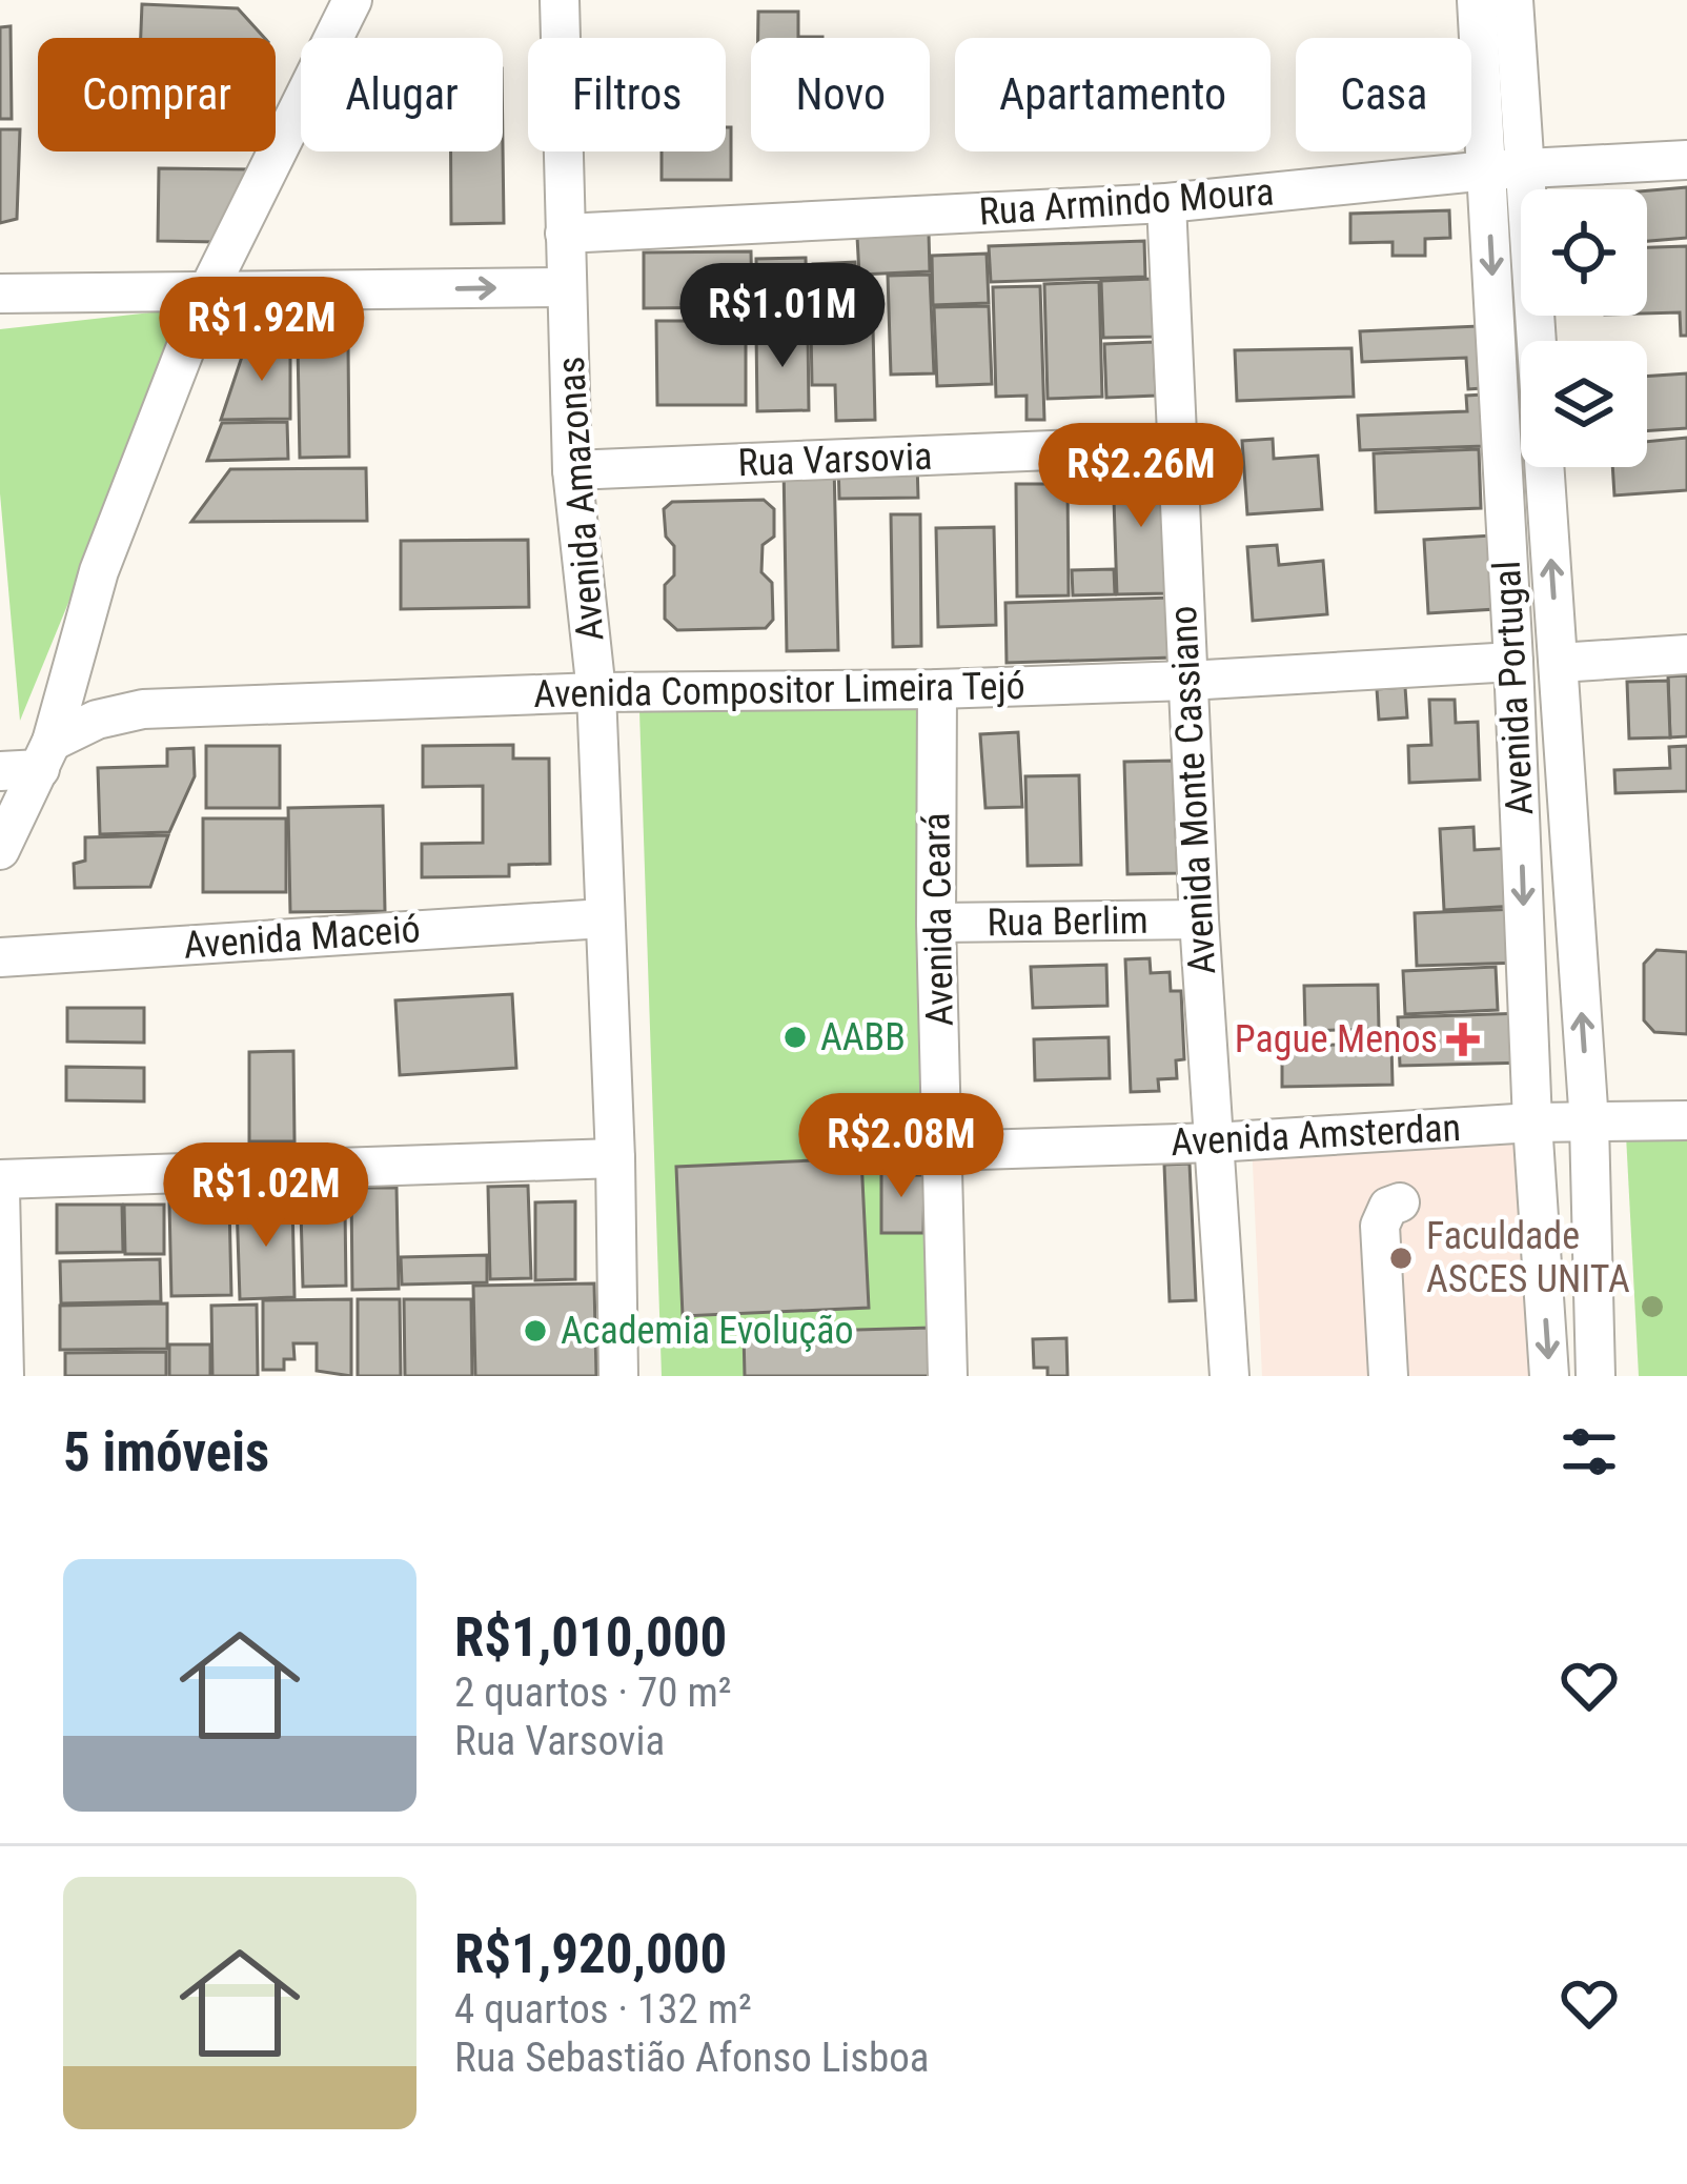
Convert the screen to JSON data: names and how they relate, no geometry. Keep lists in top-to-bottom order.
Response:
{
  "streets": {
    "street": [
      "Rua Armindo Moura",
      "Rua Varsovia",
      "Avenida Amazonas",
      "Avenida Portugal",
      "Avenida Compositor Limeira Tejó",
      "Avenida Monte Cassiano",
      "Avenida Ceará",
      "Rua Berlim",
      "Avenida Maceió",
      "Avenida Amsterdan"
    ]
  },
  "crossings": [
    ["Rua Armindo Moura", "Avenida Amazonas"],
    ["Rua Armindo Moura", "Avenida Portugal"],
    ["Rua Armindo Moura", "Avenida Monte Cassiano"],
    ["Rua Varsovia", "Avenida Amazonas"],
    ["Rua Varsovia", "Avenida Monte Cassiano"],
    ["Avenida Amazonas", "Avenida Compositor Limeira Tejó"],
    ["Avenida Amazonas", "Avenida Maceió"],
    ["Avenida Portugal", "Avenida Compositor Limeira Tejó"],
    ["Avenida Portugal", "Avenida Amsterdan"],
    ["Avenida Compositor Limeira Tejó", "Avenida Monte Cassiano"],
    ["Avenida Compositor Limeira Tejó", "Avenida Ceará"],
    ["Avenida Monte Cassiano", "Rua Berlim"],
    ["Avenida Monte Cassiano", "Avenida Amsterdan"],
    ["Avenida Ceará", "Rua Berlim"],
    ["Avenida Ceará", "Avenida Amsterdan"]
  ],
  "places": {
    "other": ["AABB", "Faculdade ASCES UNITA", "Academia Evolução"],
    "health": ["Pague Menos"]
  },
  "page": {
    "chip": [
      "Comprar",
      "Alugar",
      "Filtros",
      "Novo",
      "Apartamento",
      "Casa"
    ],
    "price": [
      "R$1.01M",
      "R$1.92M",
      "R$2.26M",
      "R$2.08M",
      "R$1.02M"
    ],
    "heading": "5 imóveis",
    "list": [
      {
        "name": "R$1,010,000",
        "note": "2 quartos · 70 m² · Rua Varsovia"
      },
      {
        "name": "R$1,920,000",
        "note": "4 quartos · 132 m² · Rua Sebastião Afonso Lisboa"
      }
    ]
  }
}
